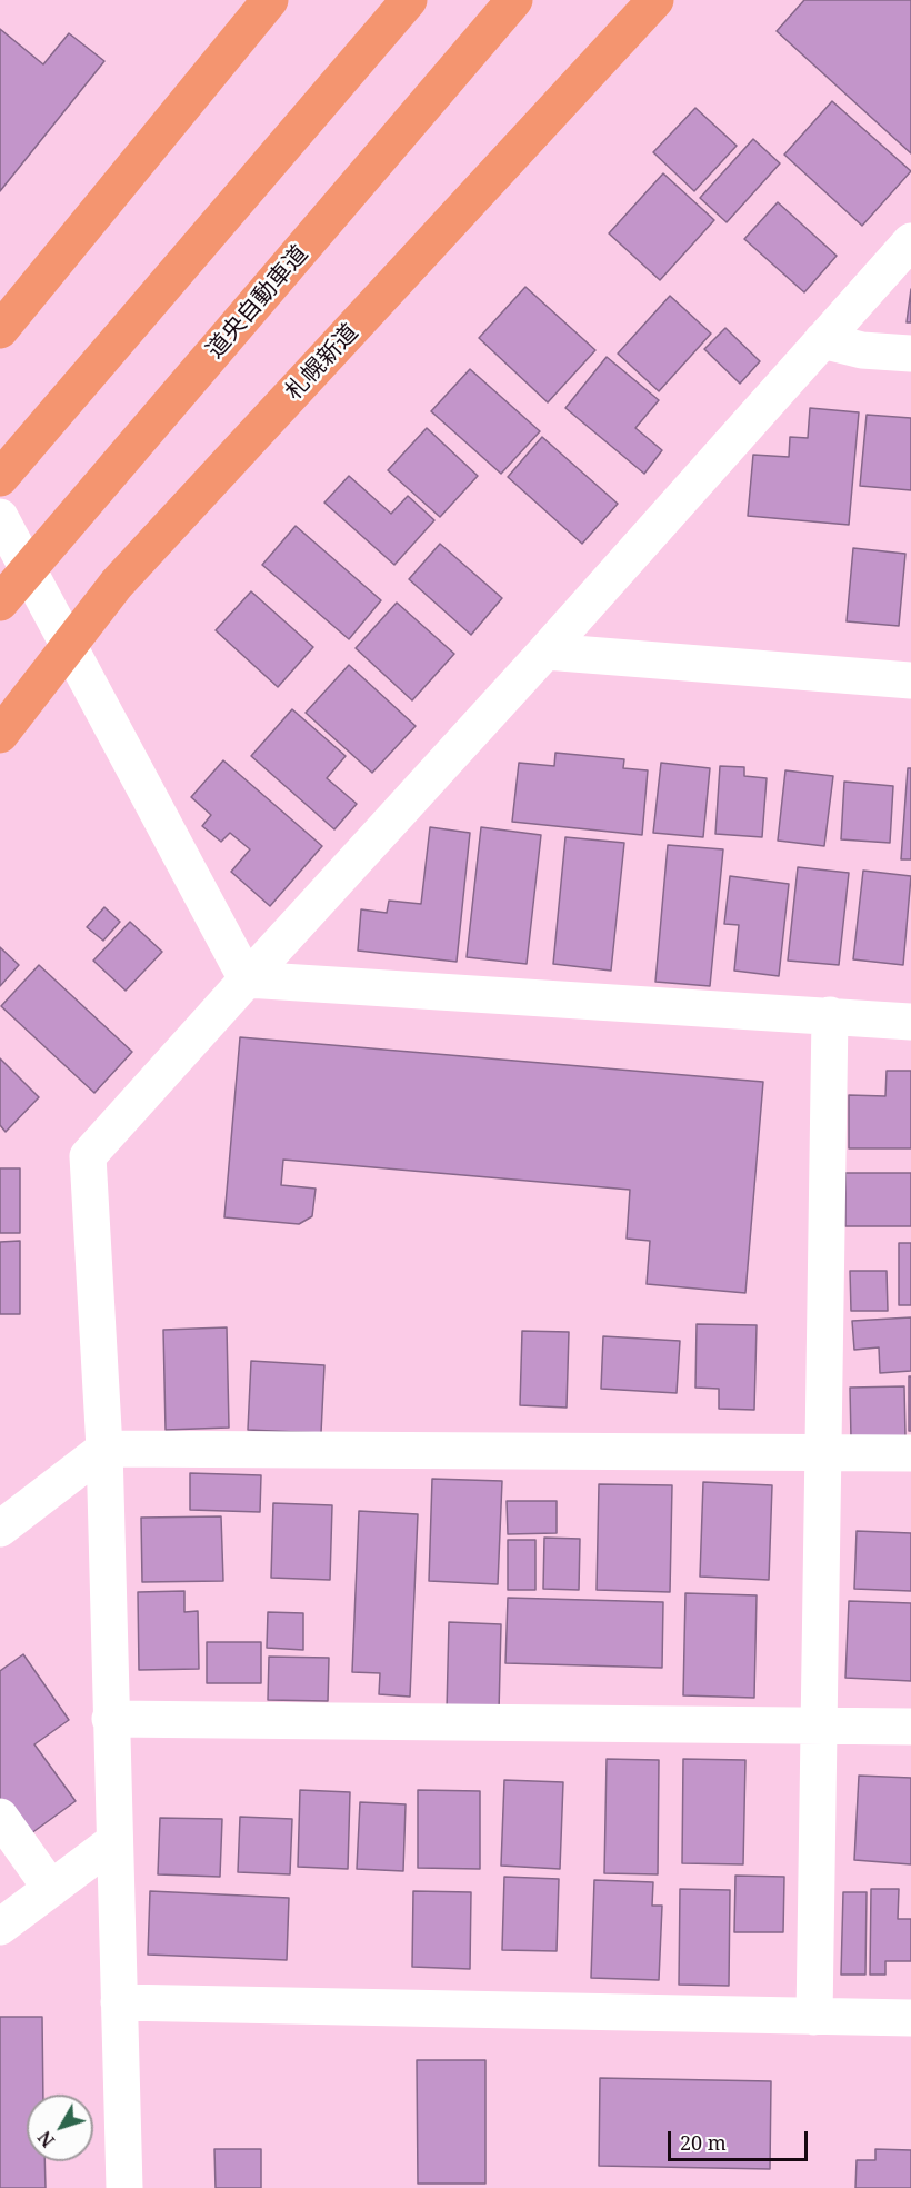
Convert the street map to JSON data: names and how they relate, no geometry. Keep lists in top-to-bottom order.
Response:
{
  "streets": {
    "highway": ["道央自動車道", "札幌新道"]
  },
  "scale_bar": "20 m",
  "north": "bottom left"
}
